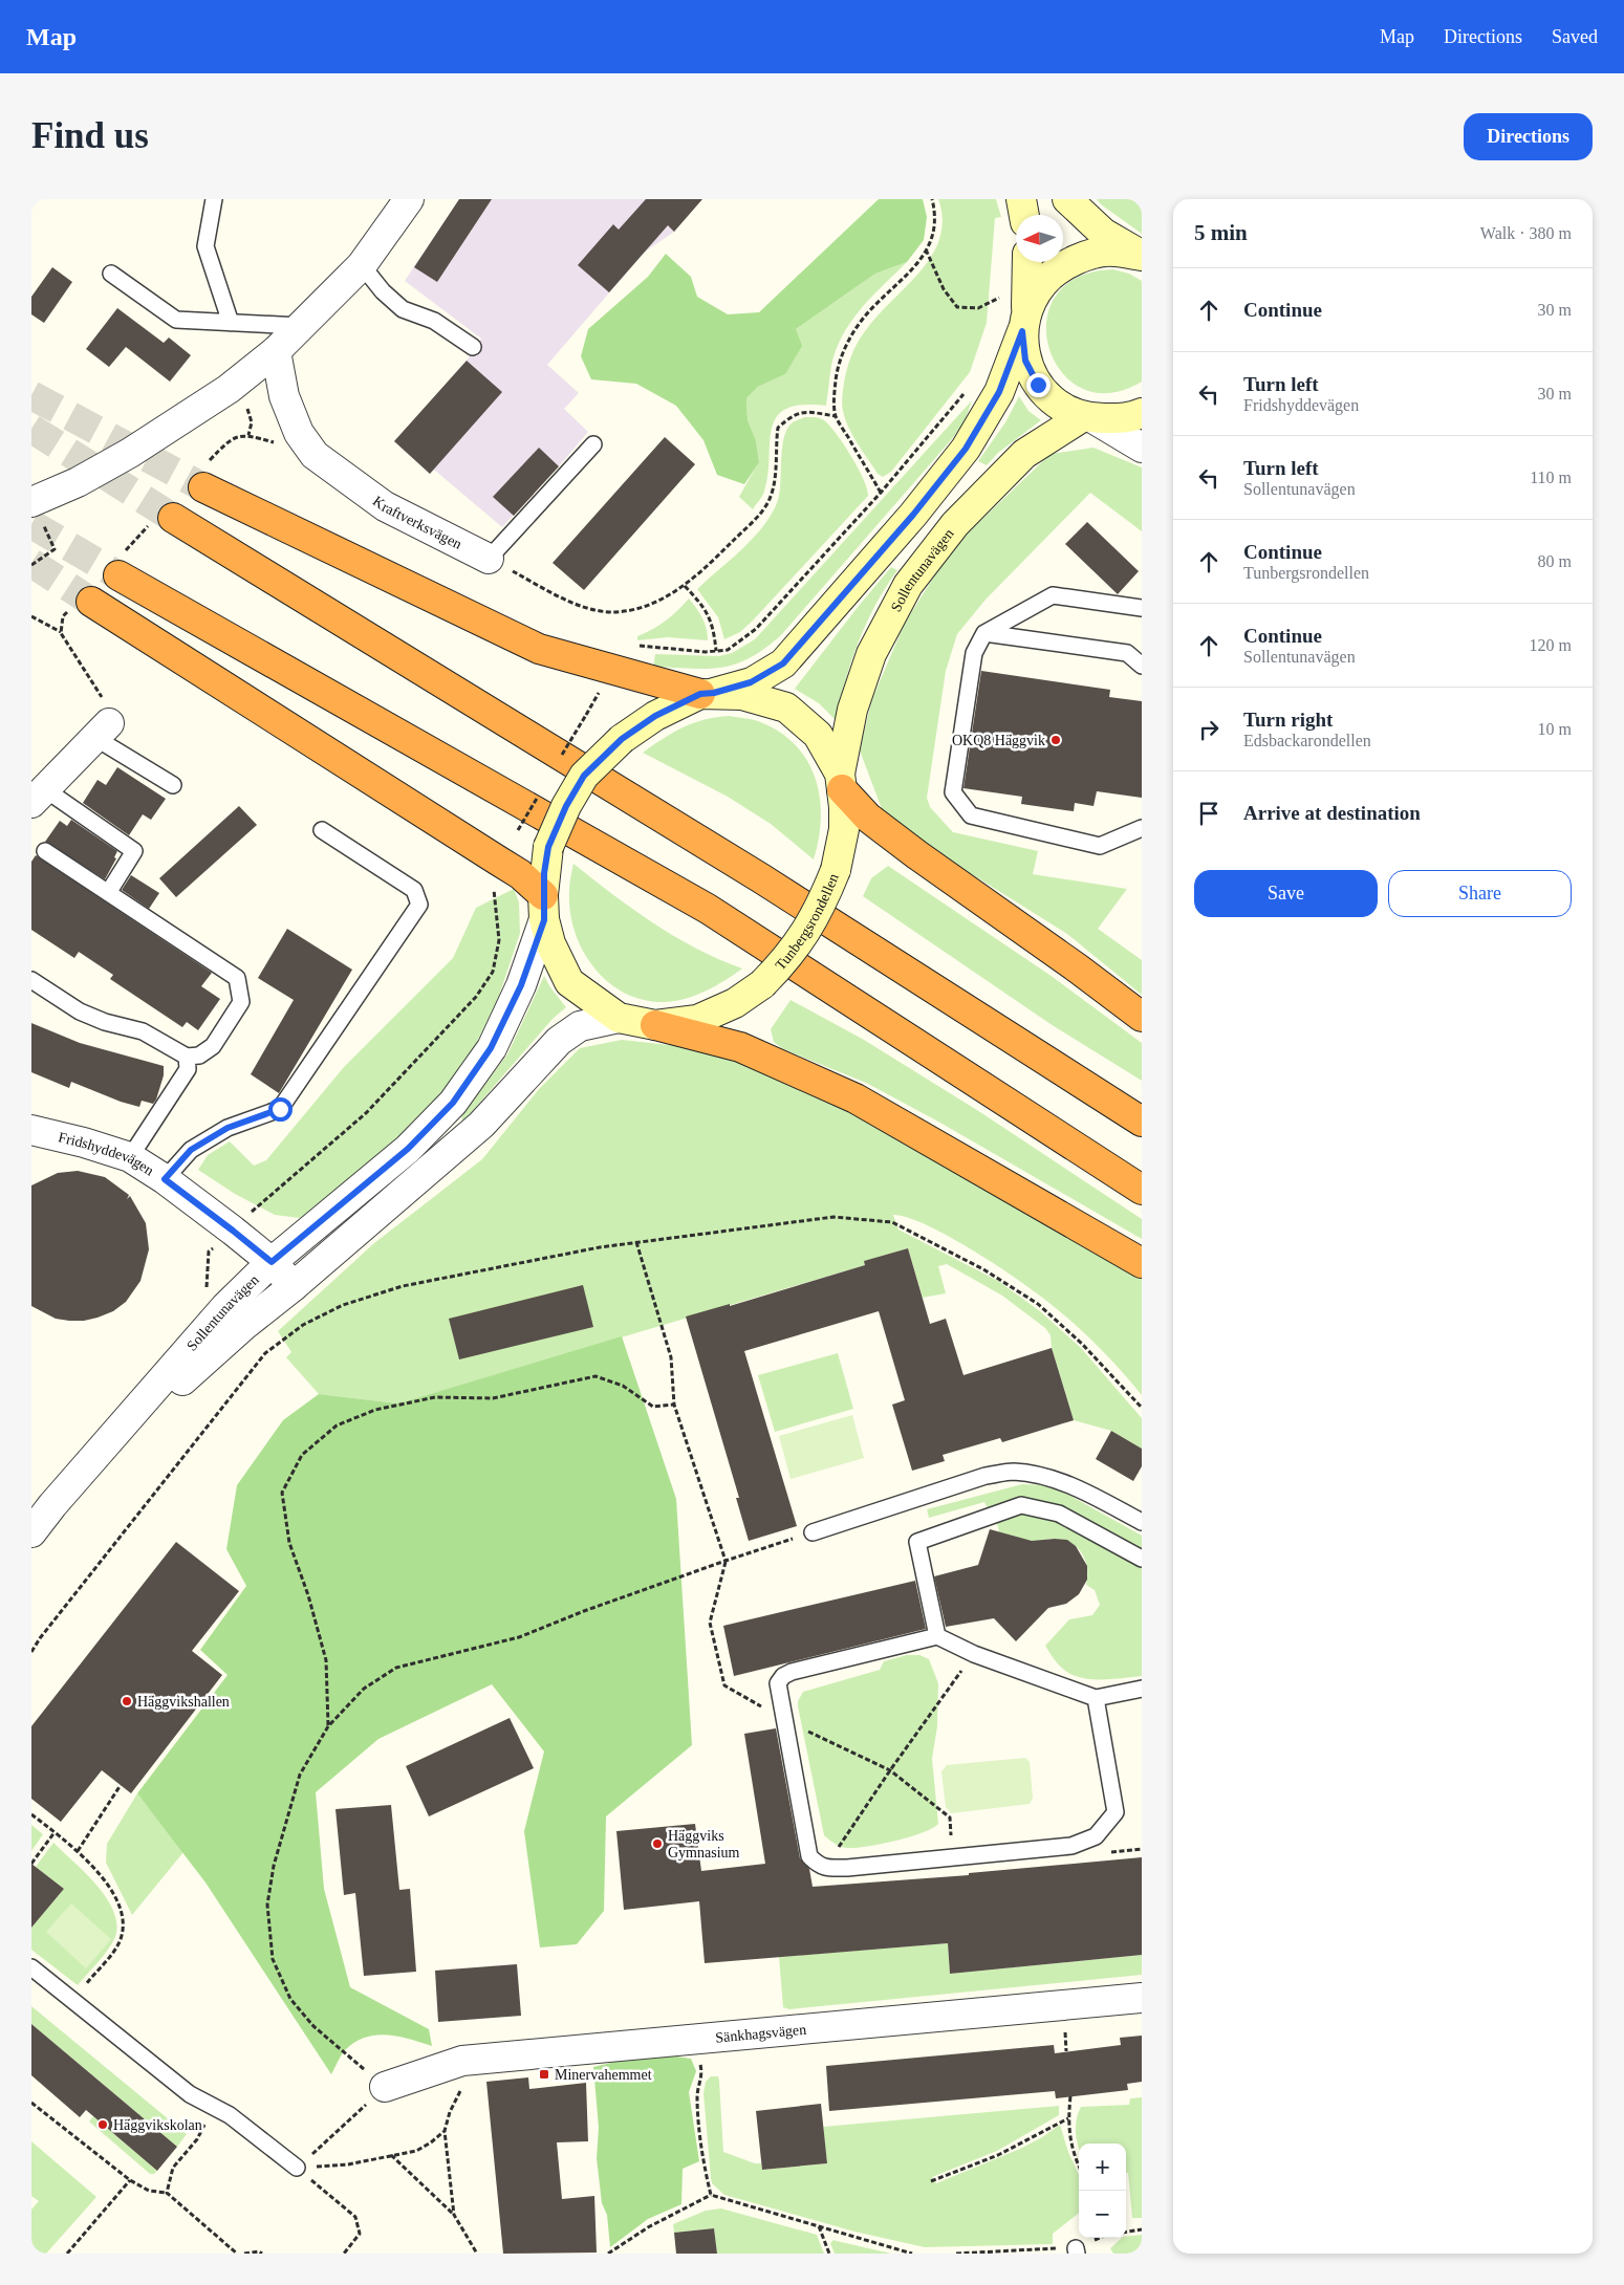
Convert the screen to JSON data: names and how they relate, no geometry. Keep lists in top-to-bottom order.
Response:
{
  "streets": {
    "main road": ["Sollentunavägen", "Tunbergsrondellen"],
    "street": ["Kraftverksvägen", "Fridshyddevägen", "Sänkhagsvägen"]
  },
  "crossings": [
    ["Sollentunavägen", "Tunbergsrondellen"],
    ["Sollentunavägen", "Fridshyddevägen"]
  ],
  "places": {
    "other": [
      "OKQ8 Häggvik",
      "Häggvikshallen",
      "Häggviks Gymnasium",
      "Häggvikskolan"
    ],
    "transit": ["Minervahemmet"]
  },
  "north": "left",
  "page": {
    "header": "Map",
    "nav": ["Map", "Directions", "Saved"],
    "buttons": [
      "Directions",
      ["Save", "Share"]
    ],
    "title": "Find us",
    "heading": ["5 min", "Walk · 380 m"],
    "list": [
      ["Continue", "30 m"],
      ["Turn left", "Fridshyddevägen", "30 m"],
      ["Turn left", "Sollentunavägen", "110 m"],
      ["Continue", "Tunbergsrondellen", "80 m"],
      ["Continue", "Sollentunavägen", "120 m"],
      ["Turn right", "Edsbackarondellen", "10 m"],
      "Arrive at destination"
    ],
    "map_buttons": ["+", "−"]
  }
}
